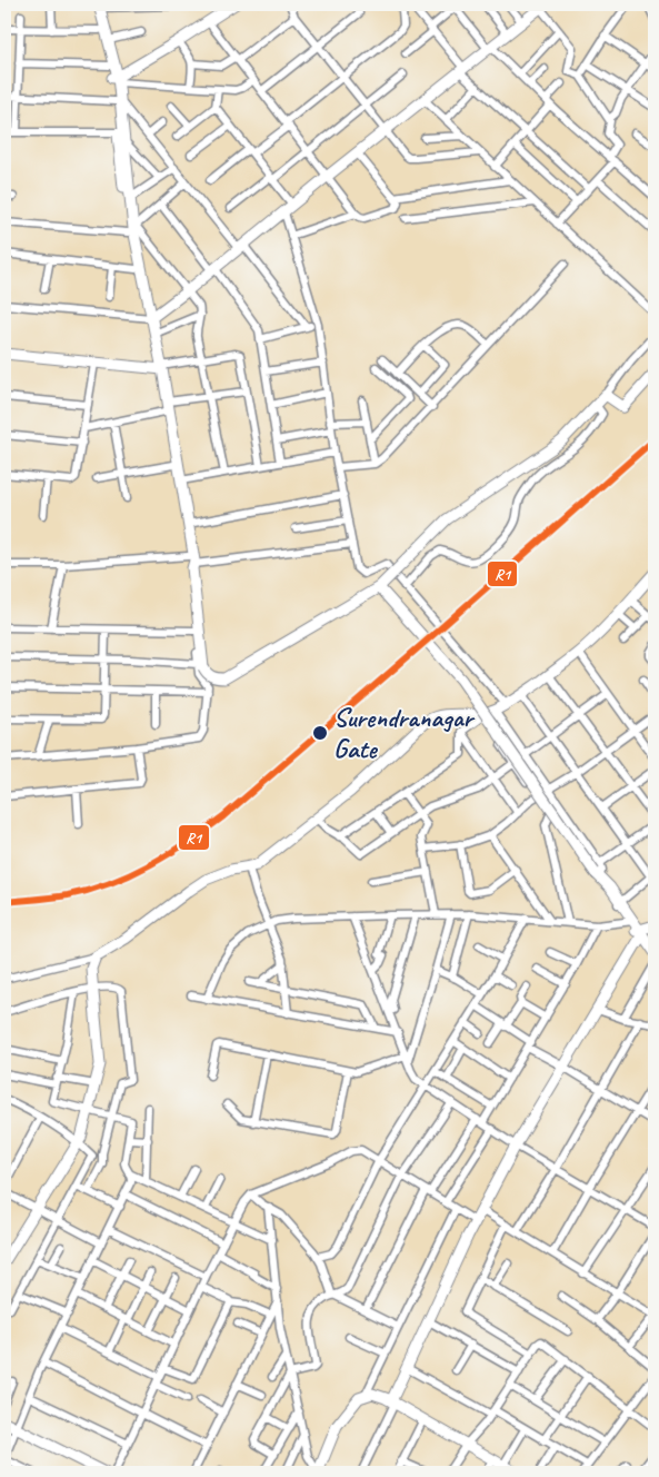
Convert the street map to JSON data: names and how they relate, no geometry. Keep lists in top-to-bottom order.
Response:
{
  "places": ["Surendranagar Gate"],
  "lines": ["transit line R1"]
}
